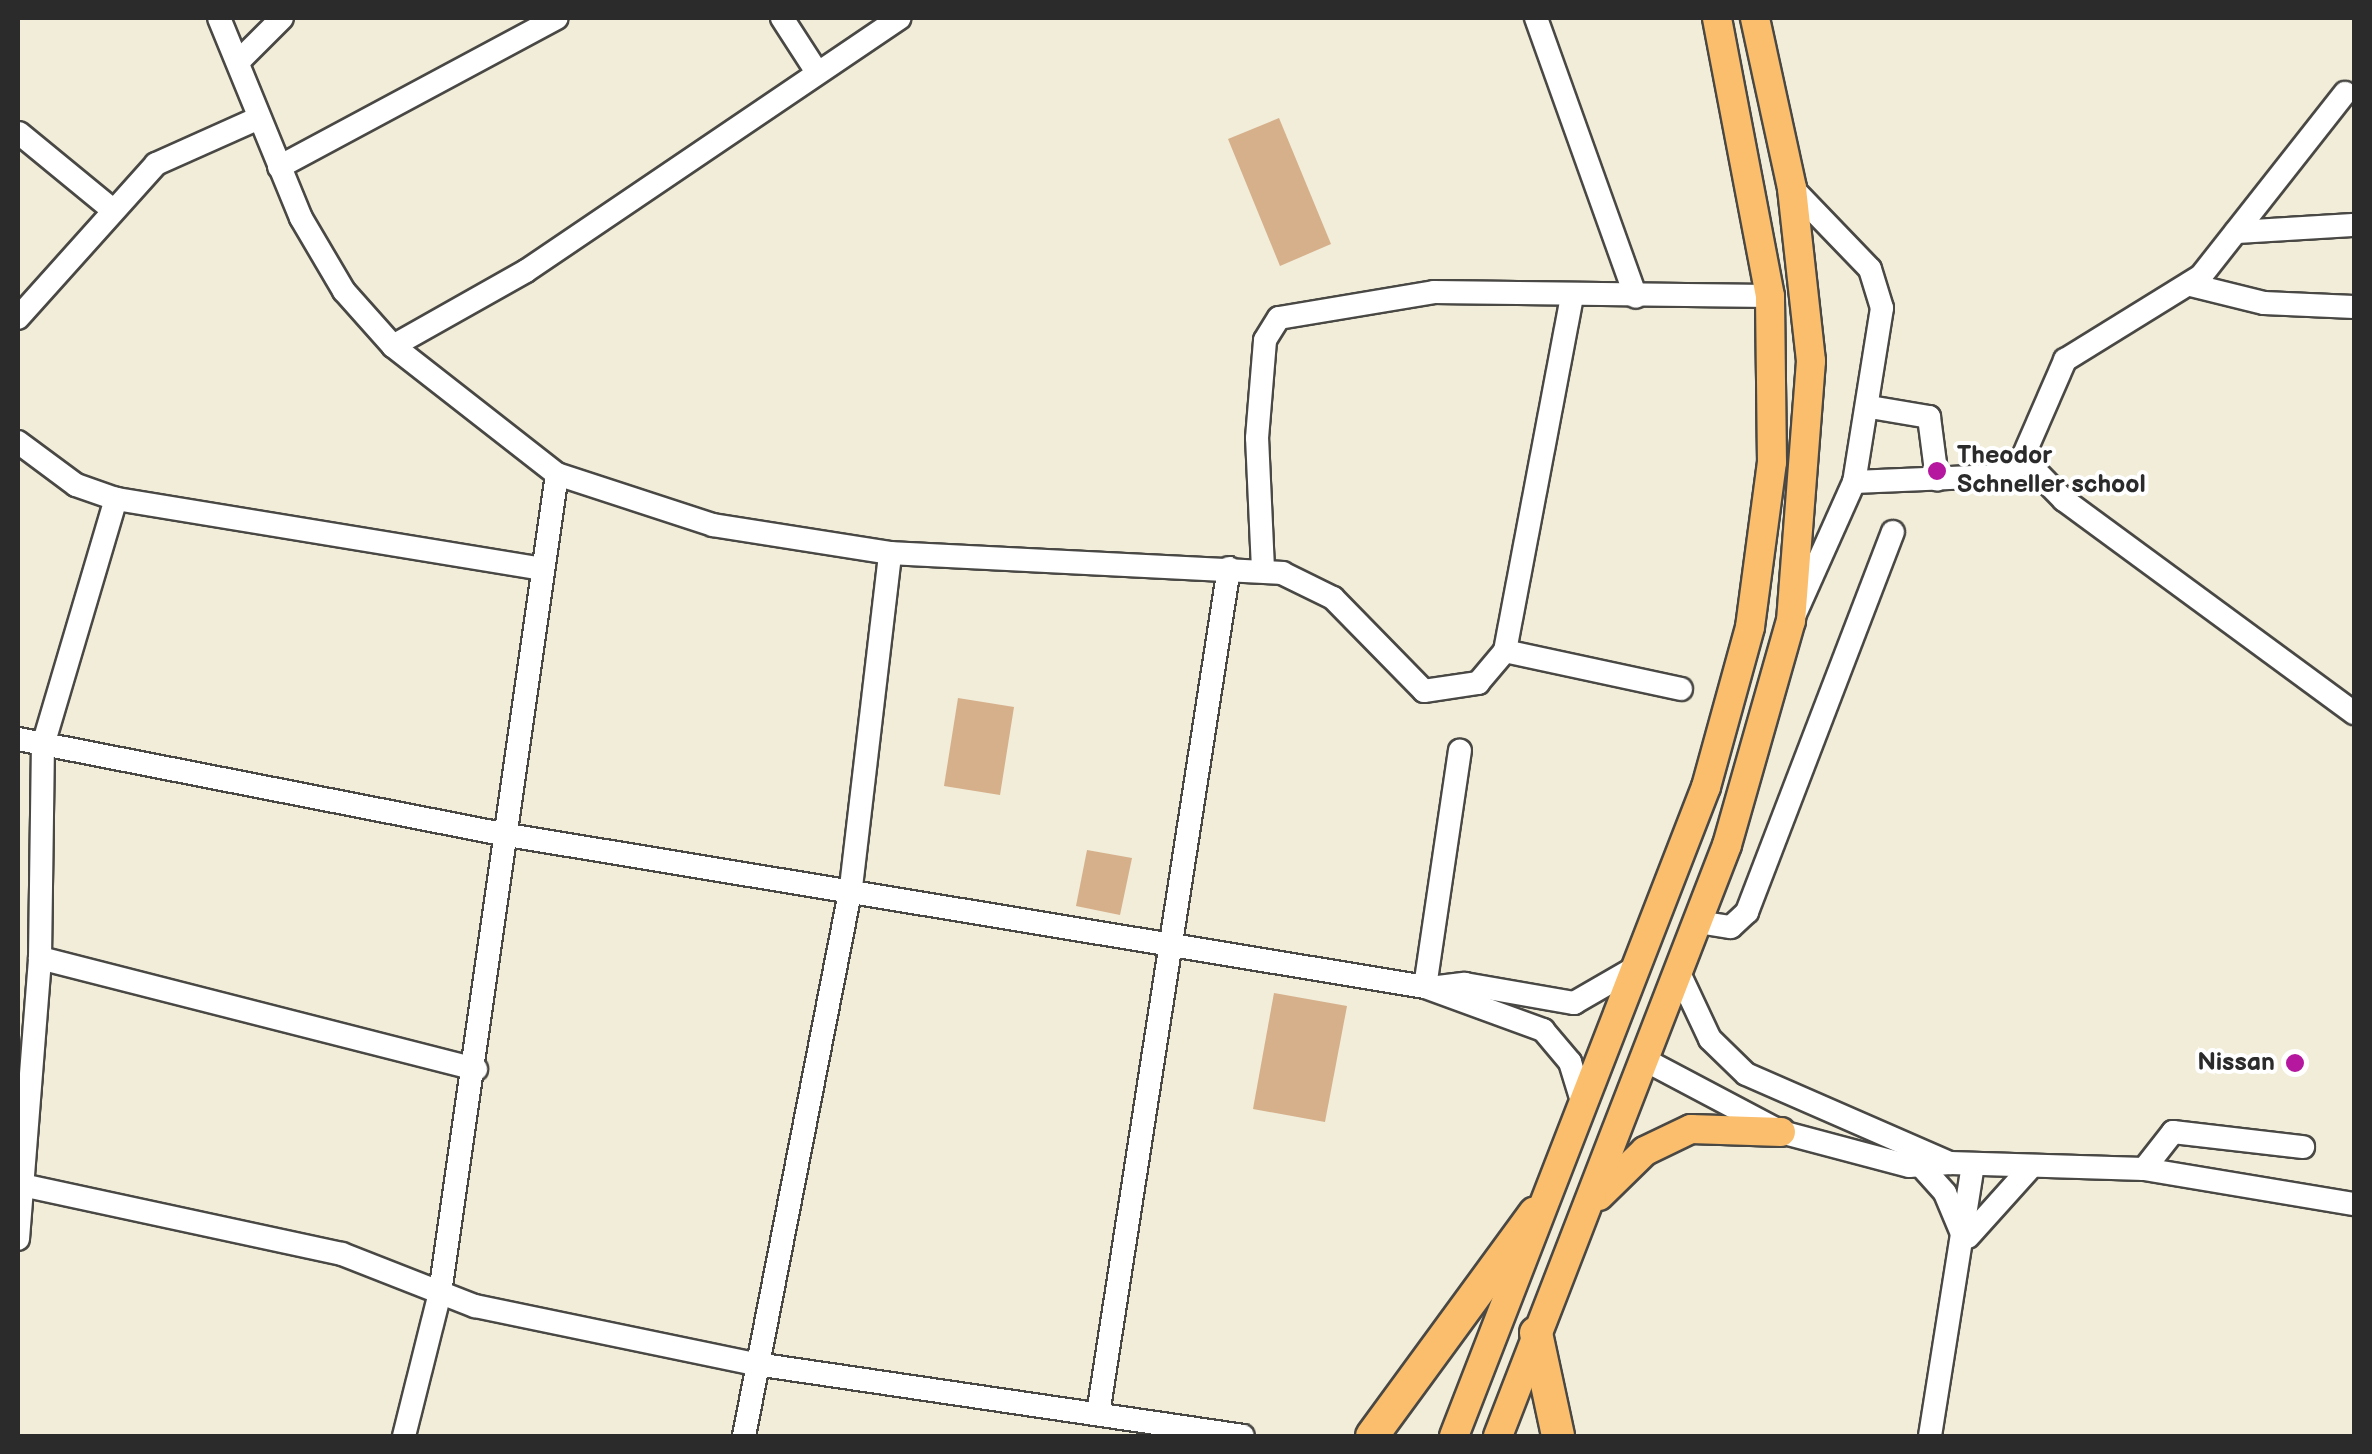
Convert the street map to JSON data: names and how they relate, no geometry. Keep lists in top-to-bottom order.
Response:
{
  "places": ["Theodor Schneller school", "Nissan"]
}
